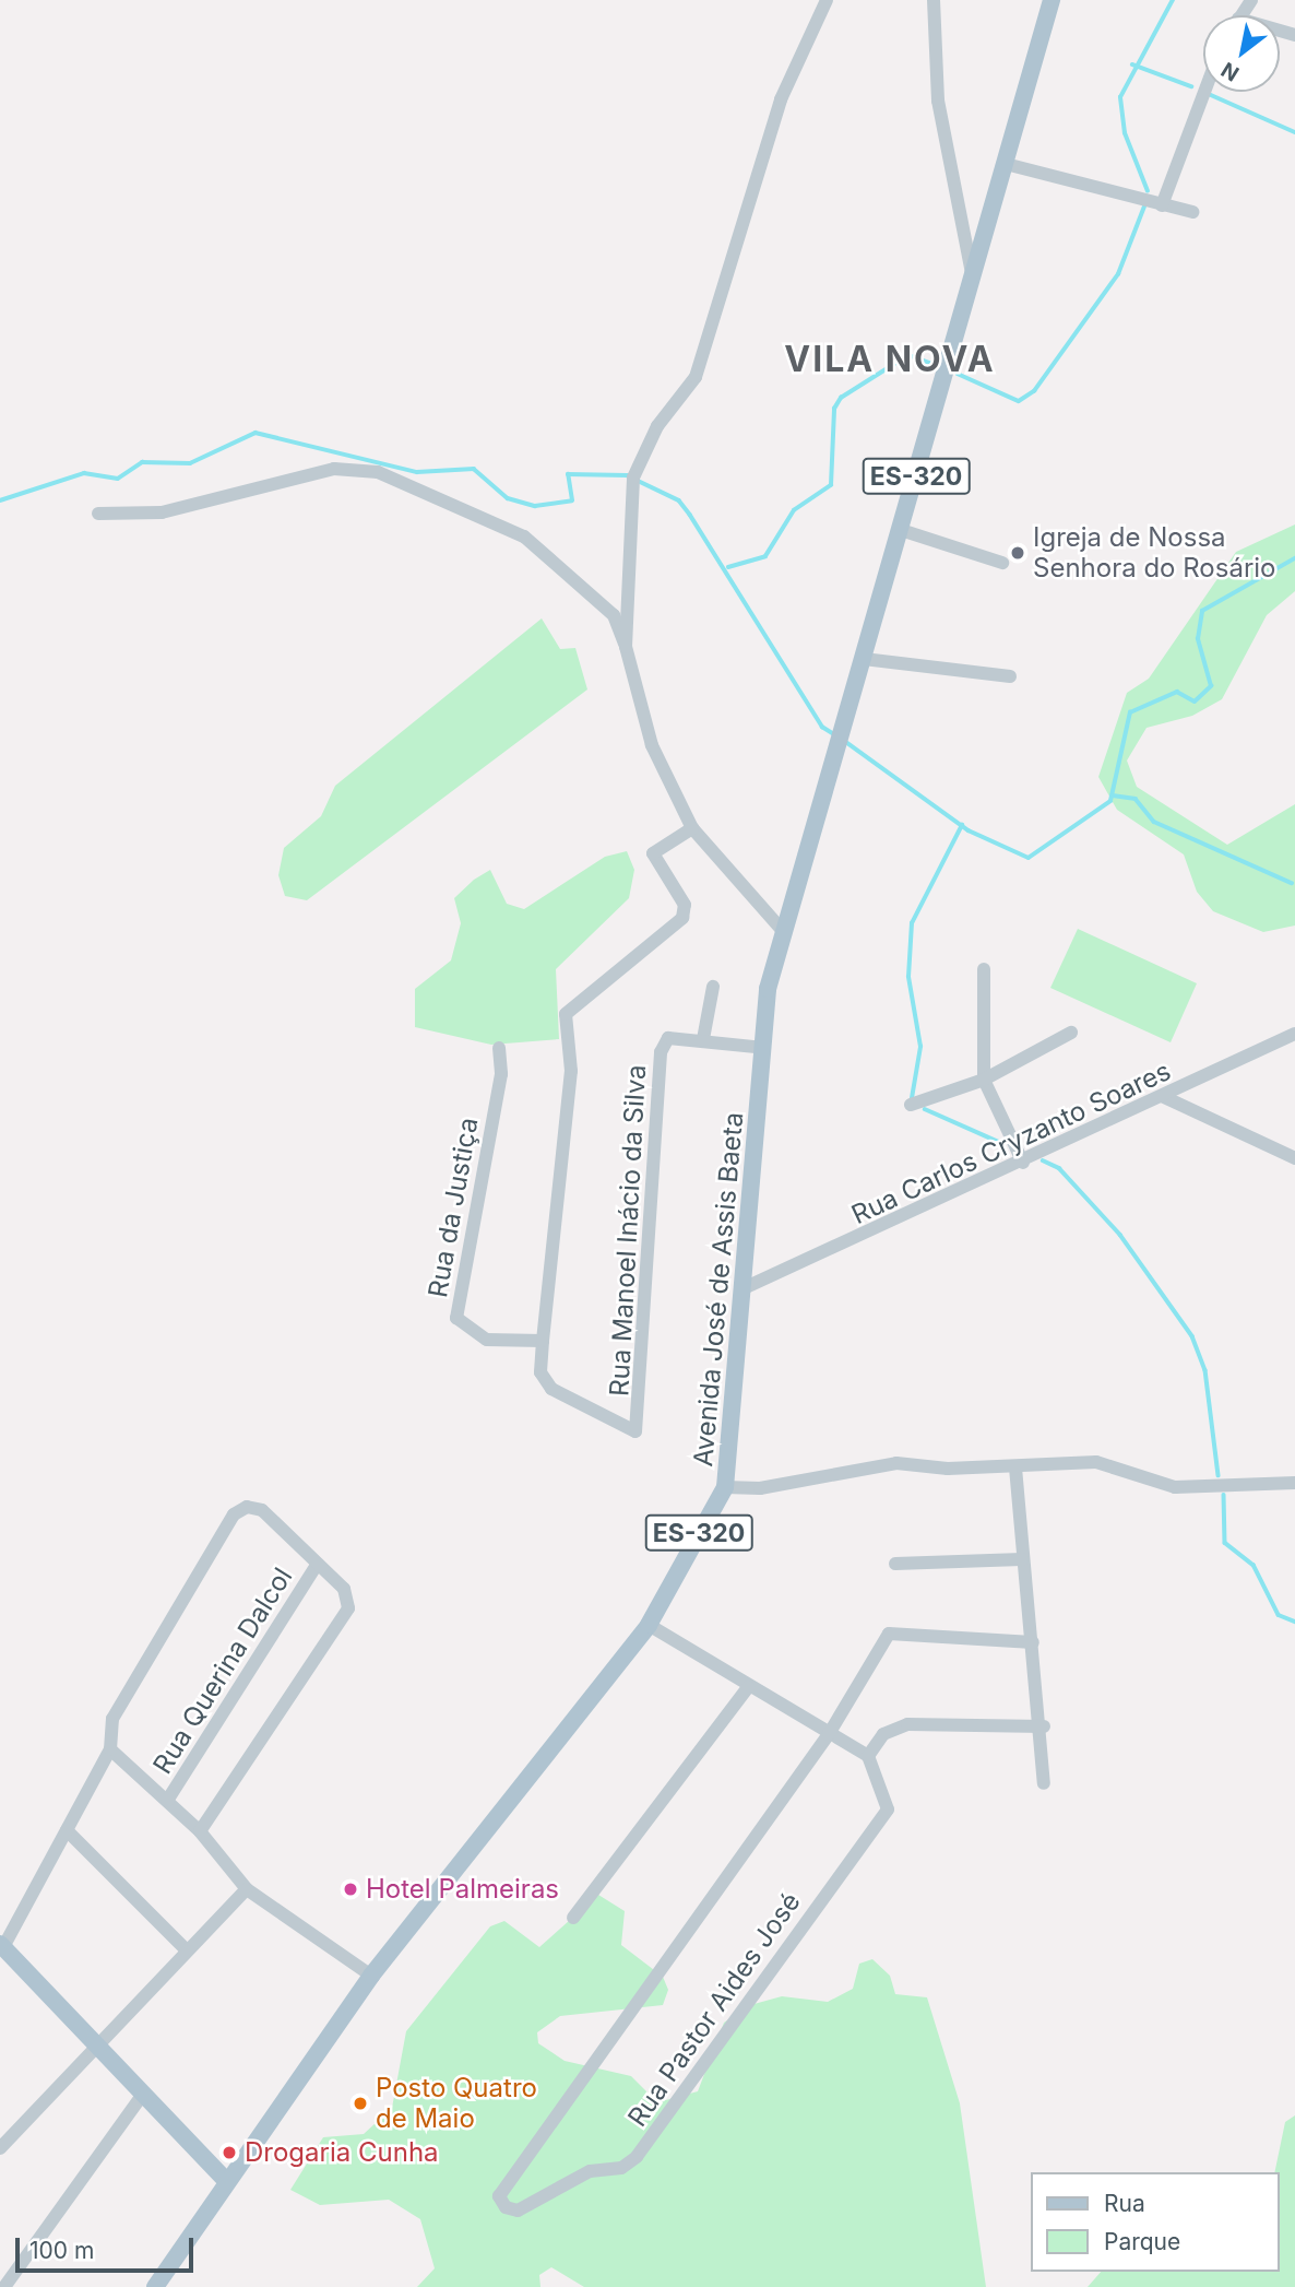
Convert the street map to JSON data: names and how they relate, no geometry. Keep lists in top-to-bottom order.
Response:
{
  "streets": {
    "main road": ["ES-320", "Avenida José de Assis Baeta"],
    "street": [
      "Rua Carlos Cryzanto Soares",
      "Rua da Justiça",
      "Rua Manoel Inácio da Silva",
      "Rua Querina Dalcol",
      "Rua Pastor Aides José"
    ]
  },
  "crossings": [
    ["ES-320", "Avenida José de Assis Baeta"],
    ["Rua Carlos Cryzanto Soares", "Avenida José de Assis Baeta"],
    ["Rua da Justiça", "Rua Manoel Inácio da Silva"],
    ["Rua Manoel Inácio da Silva", "Avenida José de Assis Baeta"]
  ],
  "districts": ["VILA NOVA"],
  "places": [
    "Igreja de Nossa Senhora do Rosário",
    "Hotel Palmeiras",
    "Posto Quatro de Maio",
    "Drogaria Cunha"
  ],
  "legend": ["Rua", "Parque"],
  "scale_bar": "100 m",
  "north": "bottom left"
}
